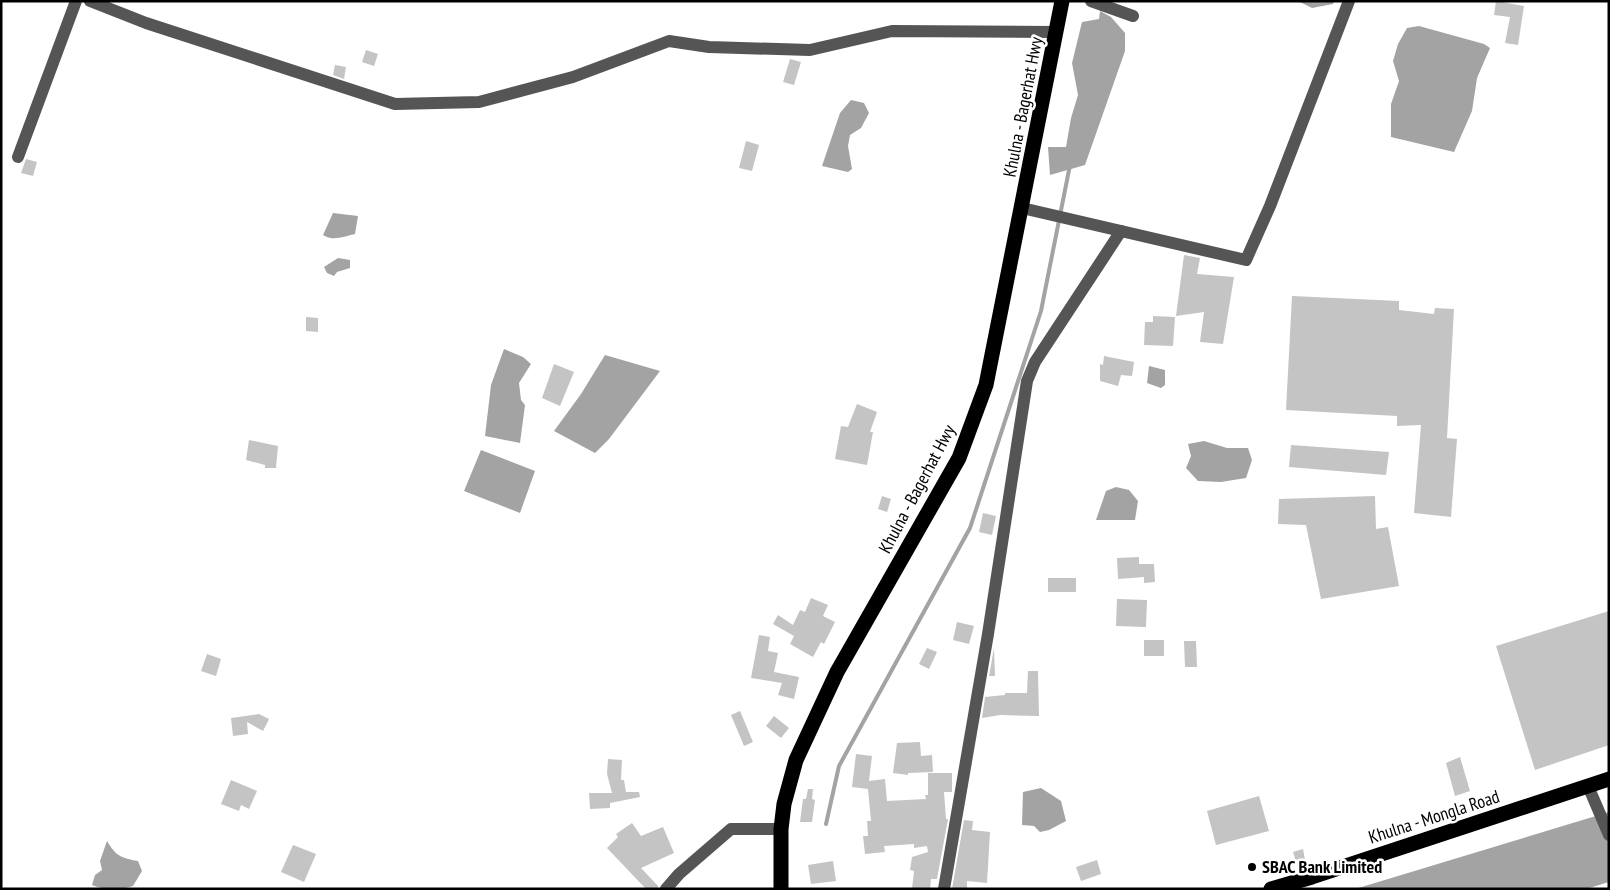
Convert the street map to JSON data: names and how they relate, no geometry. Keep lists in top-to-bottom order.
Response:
{
  "streets": {
    "highway": ["Khulna - Bagerhat Hwy", "Khulna - Mongla Road"]
  },
  "places": ["SBAC Bank Limited"]
}
